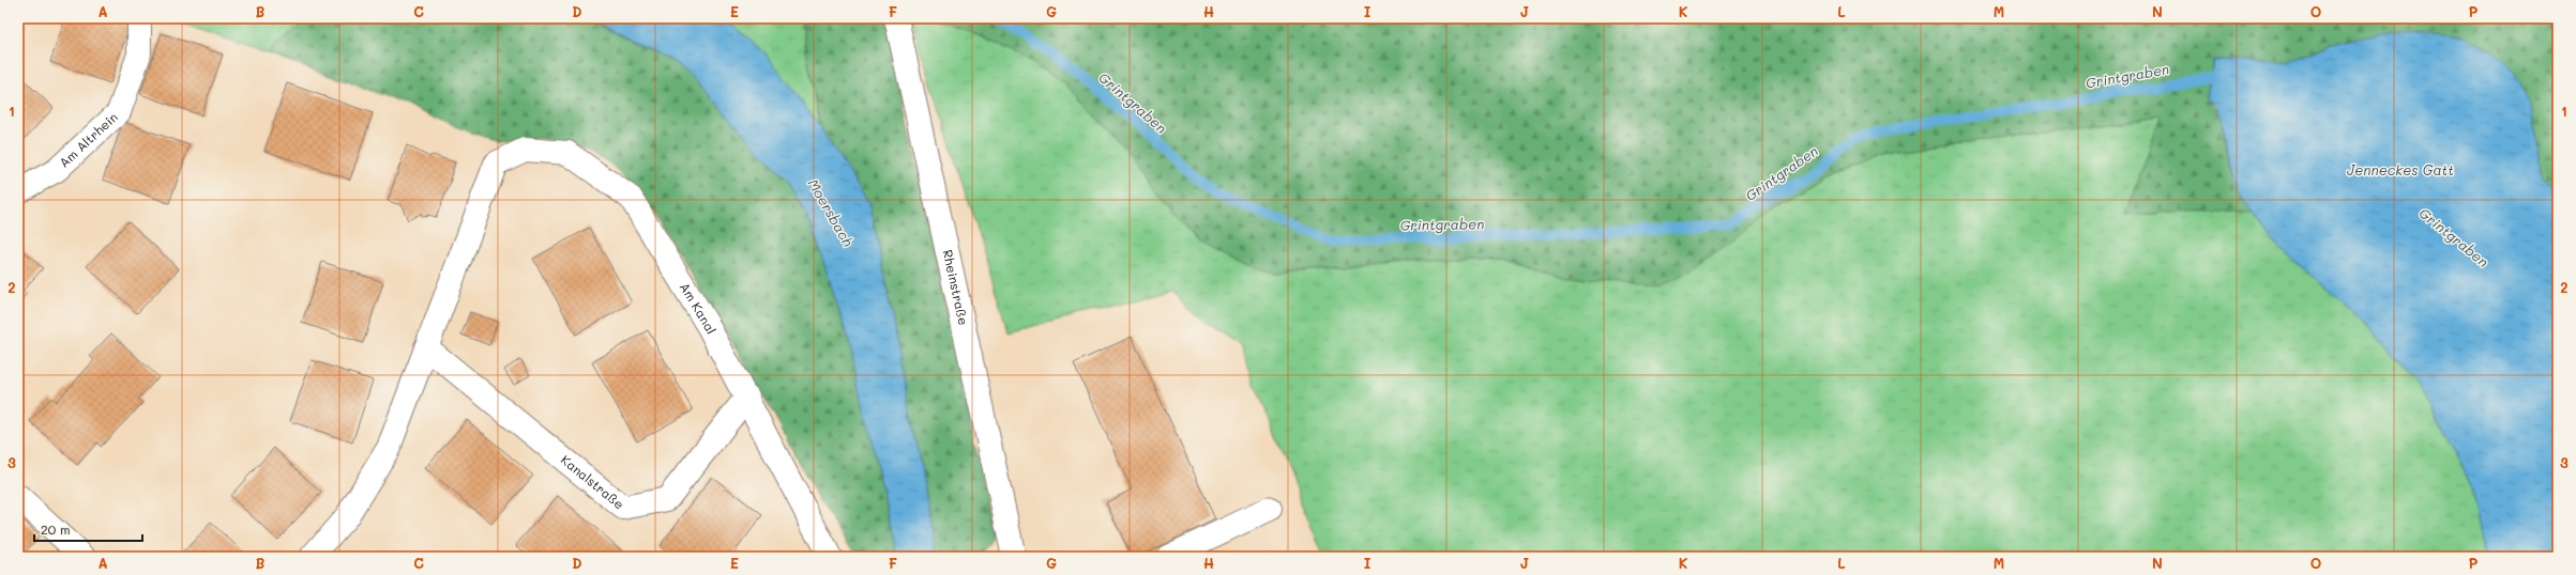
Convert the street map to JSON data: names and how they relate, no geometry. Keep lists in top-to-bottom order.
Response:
{
  "streets": {
    "street": [
      "Am Altrhein",
      "Rheinstraße",
      "Am Kanal",
      "Kanalstraße"
    ]
  },
  "crossings": [
    ["Am Kanal", "Kanalstraße"]
  ],
  "water": ["Grintgraben", "Jenneckes Gatt", "Moersbach"],
  "scale_bar": "20 m",
  "grid": {
    "columns": [
      "A",
      "B",
      "C",
      "D",
      "E",
      "F",
      "G",
      "H",
      "I",
      "J",
      "K",
      "L",
      "M",
      "N",
      "O",
      "P"
    ],
    "rows": ["1", "2", "3"]
  }
}
